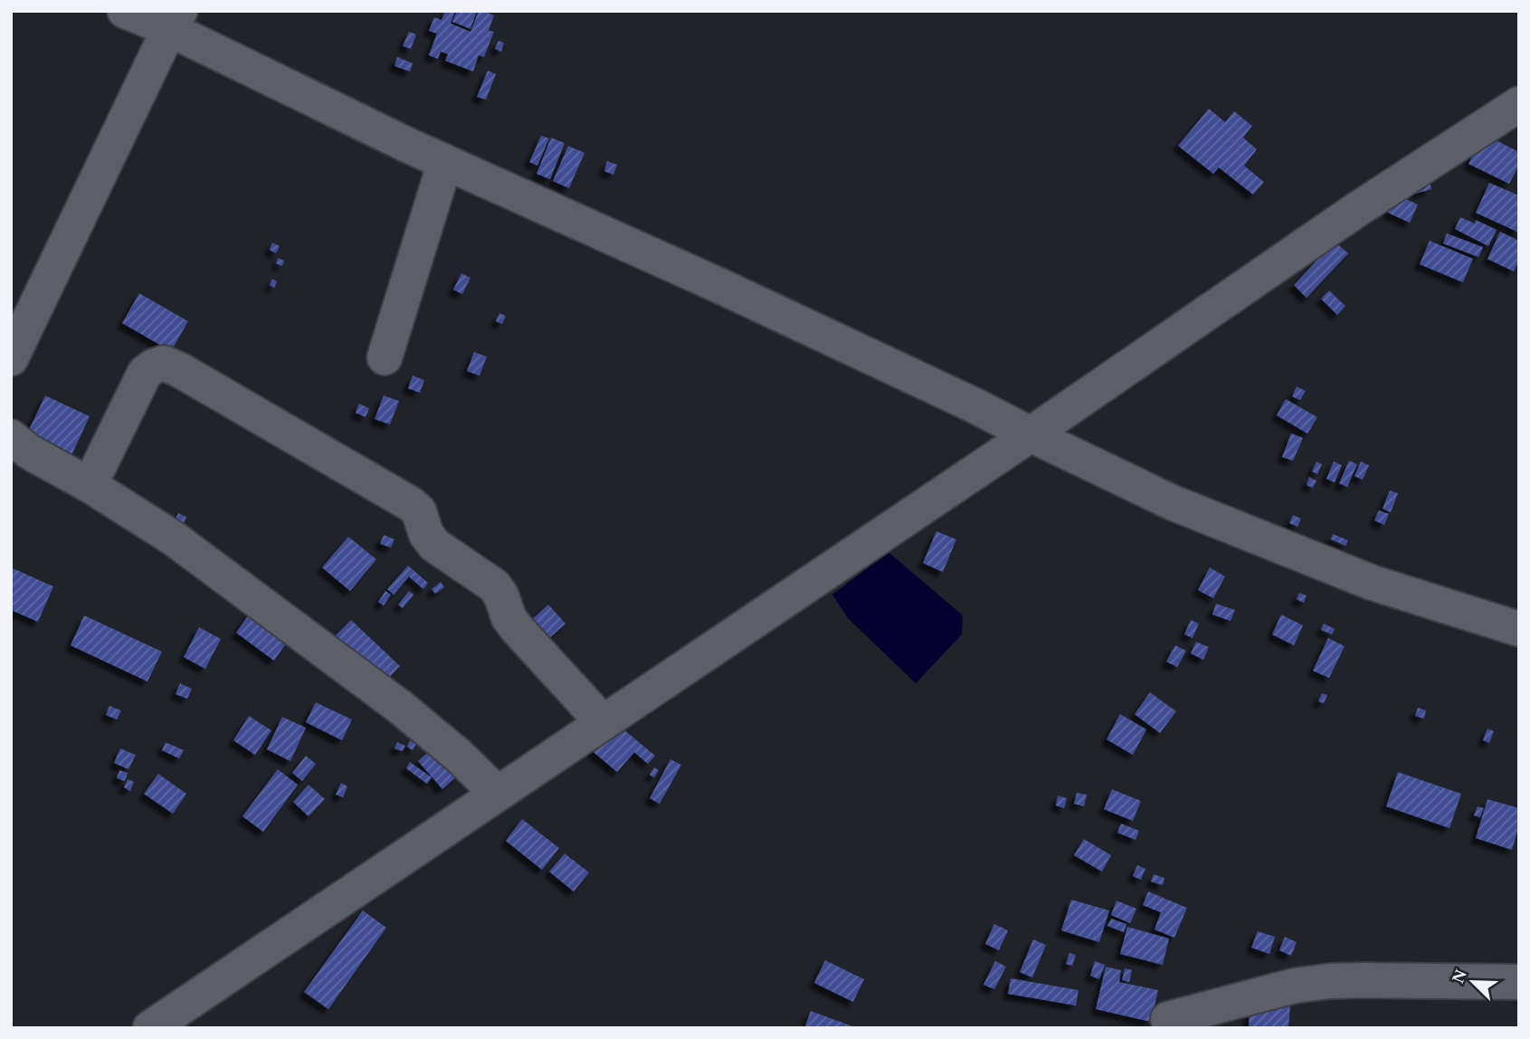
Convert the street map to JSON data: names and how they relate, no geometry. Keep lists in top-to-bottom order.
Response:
{
  "north": "top left"
}
